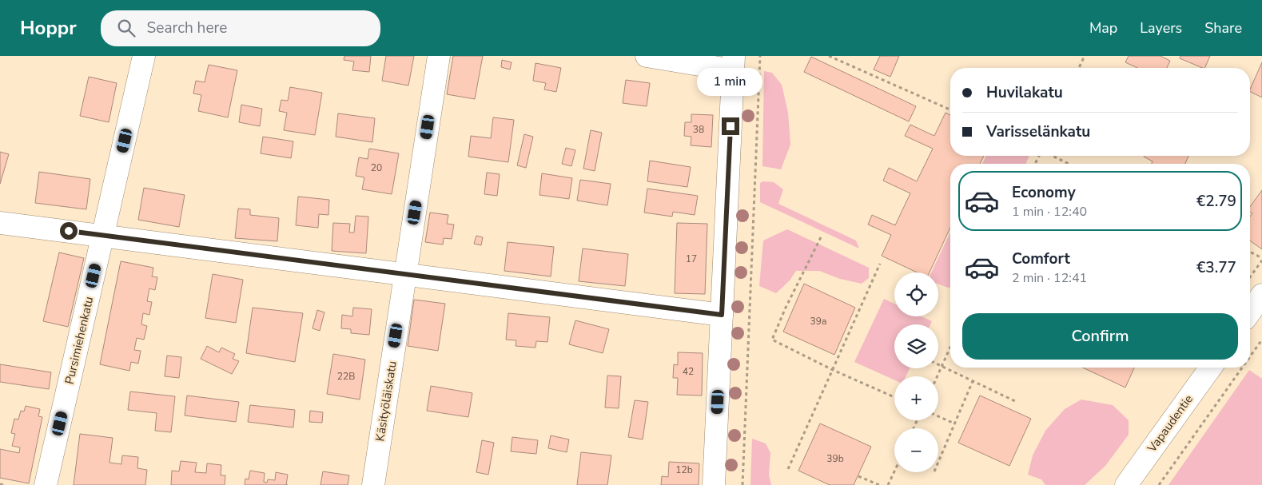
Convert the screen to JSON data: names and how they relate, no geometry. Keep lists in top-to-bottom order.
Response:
{
  "streets": {
    "street": ["Pursimiehenkatu", "Käsityöläiskatu", "Vapaudentie"]
  },
  "house_numbers": [
    "38",
    "20",
    "17",
    "39a",
    "42",
    "22B",
    "39b",
    "12b"
  ],
  "page": {
    "header": "Hoppr",
    "search": "Search here",
    "nav": ["Map", "Layers", "Share"],
    "bubble": "1 min",
    "banner": ["Huvilakatu", "Varisselänkatu"],
    "list": [
      {
        "name": "Economy",
        "note": "1 min · 12:40",
        "value": "€2.79"
      },
      {
        "name": "Comfort",
        "note": "2 min · 12:41",
        "value": "€3.77"
      }
    ],
    "map_buttons": ["+", "−"],
    "buttons": "Confirm"
  }
}
